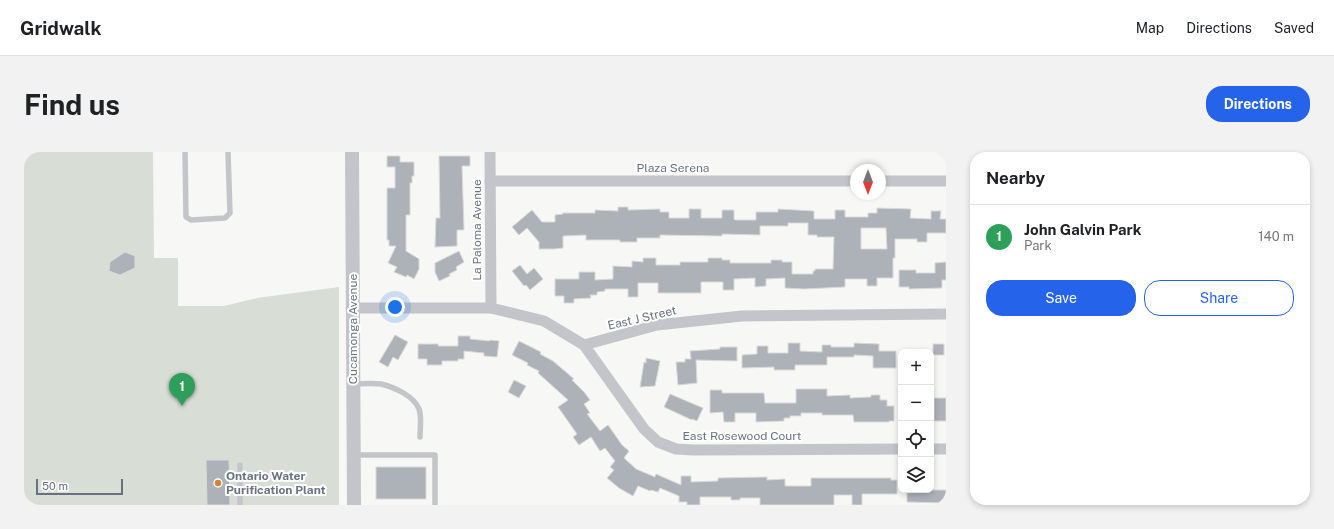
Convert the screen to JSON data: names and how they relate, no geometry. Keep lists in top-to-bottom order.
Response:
{
  "streets": {
    "street": [
      "Plaza Serena",
      "La Paloma Avenue",
      "East J Street",
      "Cucamonga Avenue",
      "East Rosewood Court"
    ]
  },
  "crossings": [
    ["Plaza Serena", "La Paloma Avenue"],
    ["East J Street", "East Rosewood Court"]
  ],
  "places": ["Ontario Water Purification Plant"],
  "scale_bar": "50 m",
  "north": "bottom",
  "page": {
    "header": "Gridwalk",
    "nav": ["Map", "Directions", "Saved"],
    "buttons": [
      "Directions",
      ["Save", "Share"]
    ],
    "title": "Find us",
    "heading": "Nearby",
    "list": [
      {
        "mark": "1",
        "name": "John Galvin Park",
        "note": "Park",
        "value": "140 m"
      }
    ],
    "map_buttons": ["+", "−"],
    "pins": "1",
    "scale": "50 m"
  }
}
